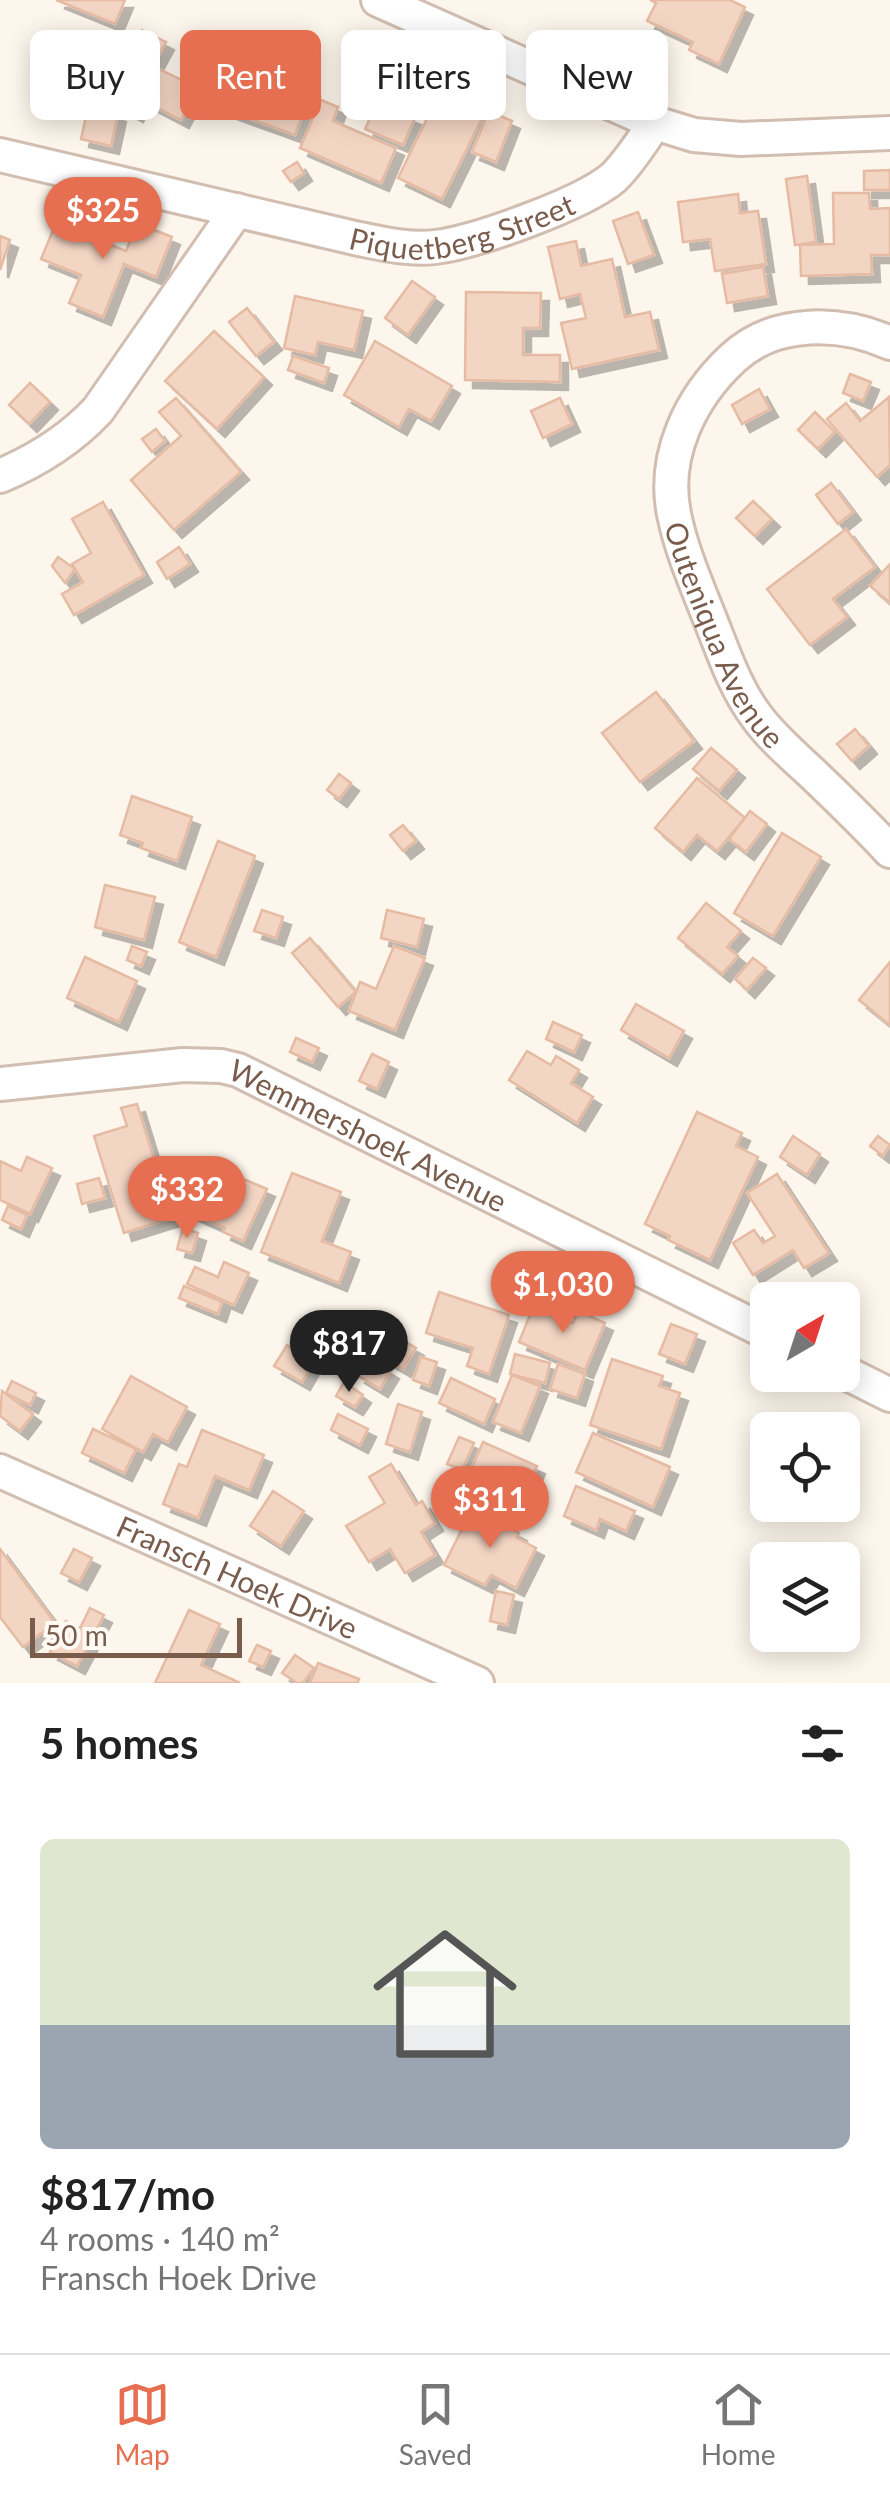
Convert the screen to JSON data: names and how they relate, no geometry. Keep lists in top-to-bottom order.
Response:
{
  "streets": {
    "street": [
      "Piquetberg Street",
      "Outeniqua Avenue",
      "Wemmershoek Avenue",
      "Fransch Hoek Drive"
    ]
  },
  "scale_bar": "50 m",
  "north": "top right",
  "page": {
    "chip": [
      "Buy",
      "Rent",
      "Filters",
      "New"
    ],
    "price": [
      "$325",
      "$332",
      "$1,030",
      "$817",
      "$311"
    ],
    "scale": "50 m",
    "heading": "5 homes",
    "list": [
      {
        "name": "$817/mo",
        "note": "4 rooms · 140 m² · Fransch Hoek Drive"
      }
    ],
    "tabs": ["Map", "Saved", "Home"]
  }
}
